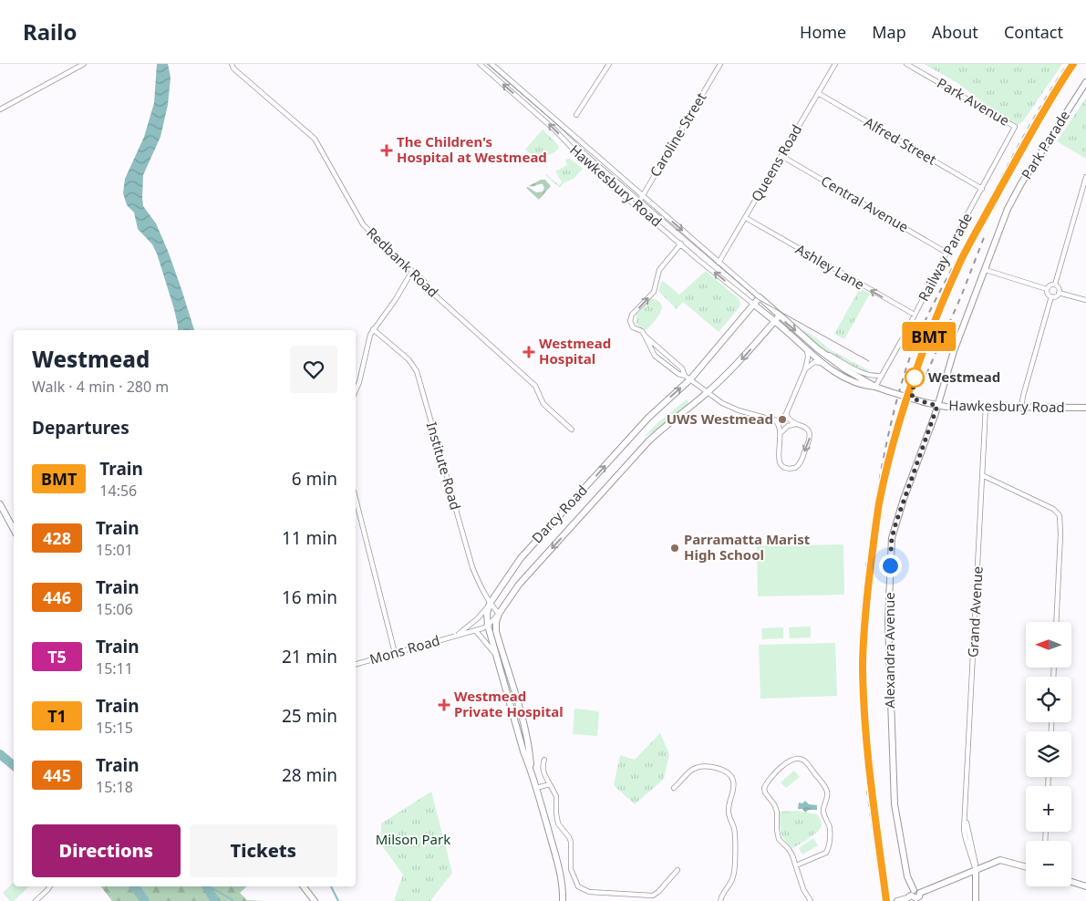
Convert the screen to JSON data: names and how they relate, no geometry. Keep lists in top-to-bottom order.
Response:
{
  "streets": {
    "street": [
      "Park Avenue",
      "Caroline Street",
      "Alfred Street",
      "Park Parade",
      "Queens Road",
      "Hawkesbury Road",
      "Central Avenue",
      "Railway Parade",
      "Redbank Road",
      "Ashley Lane",
      "Institute Road",
      "Darcy Road",
      "Grand Avenue",
      "Mons Road",
      "Alexandra Avenue"
    ]
  },
  "crossings": [
    ["Park Avenue", "Railway Parade"],
    ["Caroline Street", "Hawkesbury Road"],
    ["Alfred Street", "Queens Road"],
    ["Alfred Street", "Railway Parade"],
    ["Park Parade", "Alexandra Avenue"],
    ["Queens Road", "Hawkesbury Road"],
    ["Queens Road", "Central Avenue"],
    ["Queens Road", "Ashley Lane"],
    ["Hawkesbury Road", "Railway Parade"],
    ["Hawkesbury Road", "Darcy Road"],
    ["Hawkesbury Road", "Grand Avenue"],
    ["Hawkesbury Road", "Alexandra Avenue"],
    ["Central Avenue", "Railway Parade"],
    ["Railway Parade", "Ashley Lane"],
    ["Institute Road", "Darcy Road"],
    ["Institute Road", "Mons Road"],
    ["Darcy Road", "Mons Road"]
  ],
  "one_way": ["Ashley Lane"],
  "parks": ["Milson Park"],
  "places": {
    "health": ["The Children's Hospital at Westmead", "Westmead Hospital", "Westmead Private Hospital"],
    "other": ["Westmead", "UWS Westmead", "Parramatta Marist High School"]
  },
  "north": "left",
  "page": {
    "header": "Railo",
    "nav": [
      "Home",
      "Map",
      "About",
      "Contact"
    ],
    "on_map": "BMT",
    "heading": [
      ["Westmead", "Walk · 4 min · 280 m"],
      "Departures"
    ],
    "list": [
      {
        "mark": "BMT",
        "name": "Train",
        "note": "14:56",
        "value": "6 min"
      },
      {
        "mark": "428",
        "name": "Train",
        "note": "15:01",
        "value": "11 min"
      },
      {
        "mark": "446",
        "name": "Train",
        "note": "15:06",
        "value": "16 min"
      },
      {
        "mark": "T5",
        "name": "Train",
        "note": "15:11",
        "value": "21 min"
      },
      {
        "mark": "T1",
        "name": "Train",
        "note": "15:15",
        "value": "25 min"
      },
      {
        "mark": "445",
        "name": "Train",
        "note": "15:18",
        "value": "28 min"
      }
    ],
    "map_buttons": ["+", "−"],
    "buttons": ["Directions", "Tickets"]
  }
}
